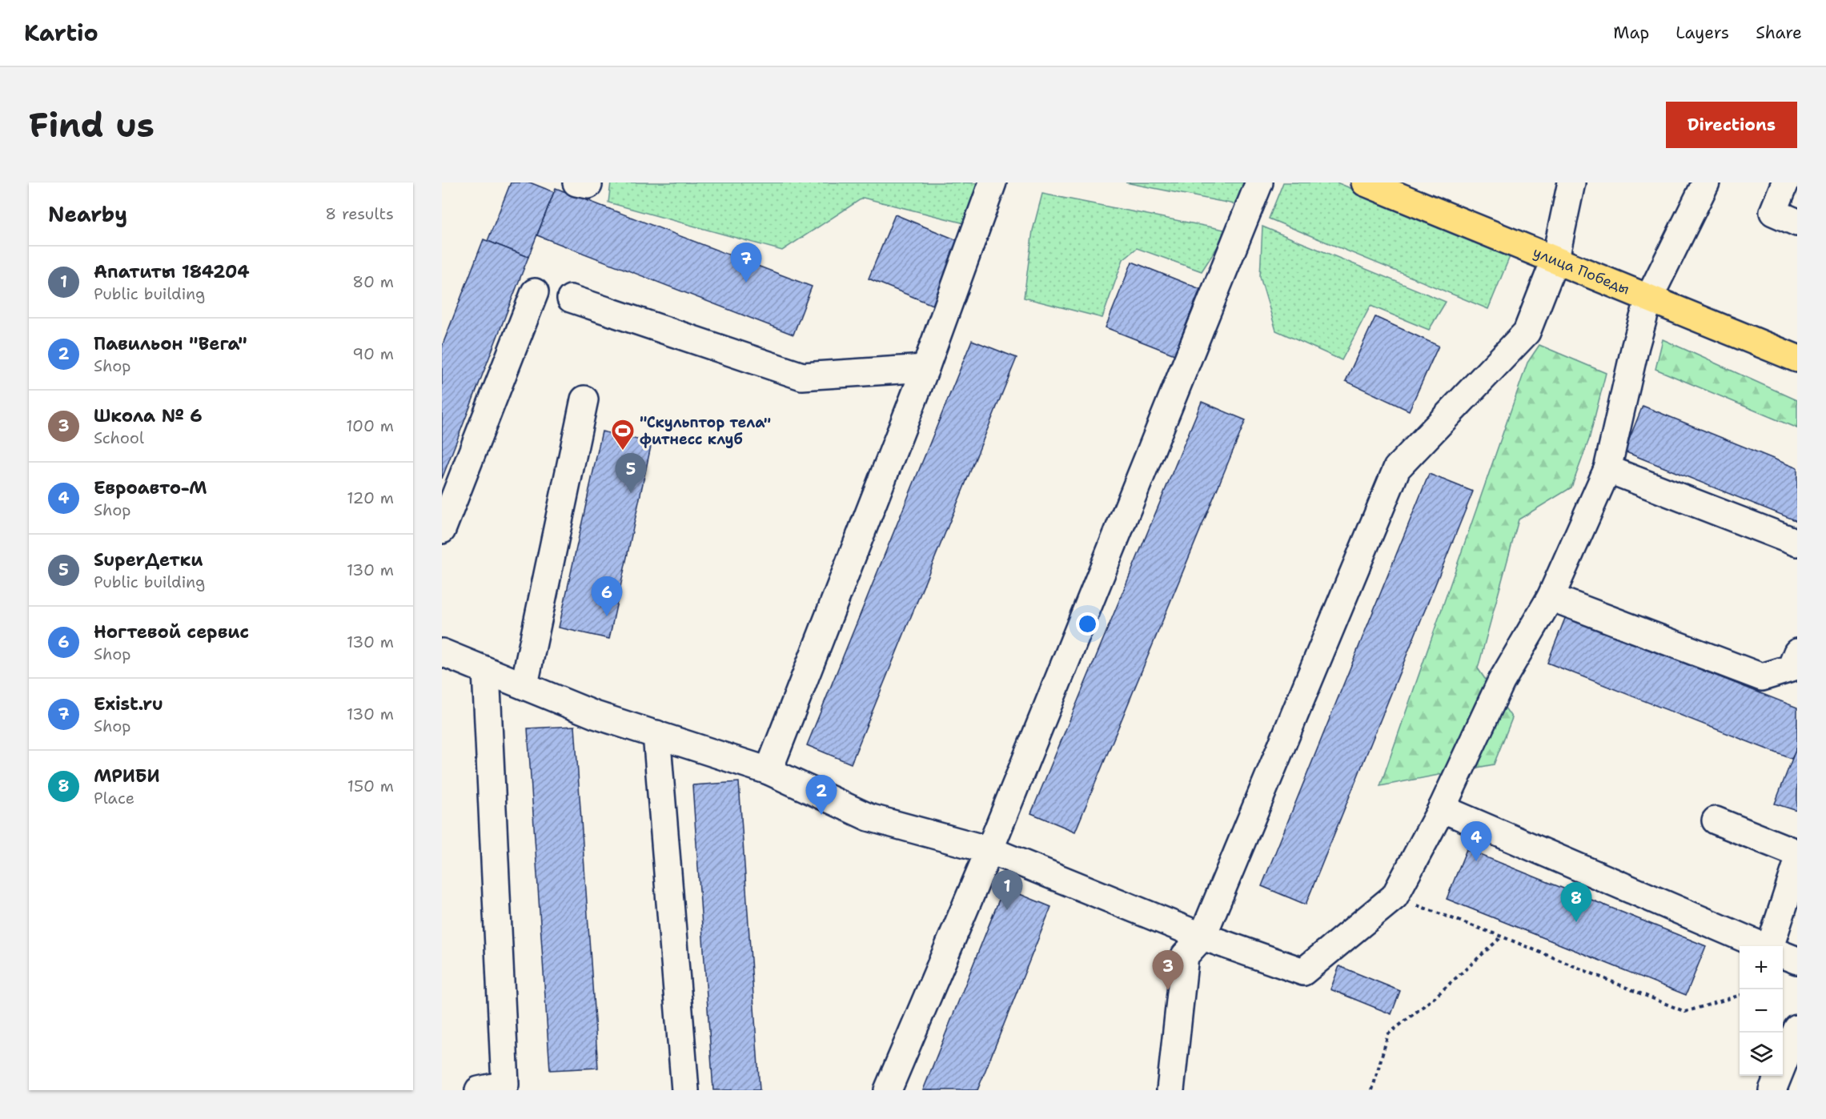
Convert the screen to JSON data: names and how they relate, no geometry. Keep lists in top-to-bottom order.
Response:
{
  "streets": {
    "main road": ["улица Победы"]
  },
  "places": {
    "sports": ["\"Скульптор тела\" фитнесс клуб"]
  },
  "page": {
    "header": "Kartio",
    "nav": ["Map", "Layers", "Share"],
    "buttons": "Directions",
    "title": "Find us",
    "heading": ["Nearby", "8 results"],
    "pins": [
      "7",
      "5",
      "6",
      "2",
      "4",
      "1",
      "8",
      "3"
    ],
    "list": [
      {
        "mark": "1",
        "name": "Апатиты 184204",
        "note": "Public building",
        "value": "80 m"
      },
      {
        "mark": "2",
        "name": "Павильон \"Вега\"",
        "note": "Shop",
        "value": "90 m"
      },
      {
        "mark": "3",
        "name": "Школа № 6",
        "note": "School",
        "value": "100 m"
      },
      {
        "mark": "4",
        "name": "Евроавто-М",
        "note": "Shop",
        "value": "120 m"
      },
      {
        "mark": "5",
        "name": "SuperДетки",
        "note": "Public building",
        "value": "130 m"
      },
      {
        "mark": "6",
        "name": "Ногтевой сервис",
        "note": "Shop",
        "value": "130 m"
      },
      {
        "mark": "7",
        "name": "Exist.ru",
        "note": "Shop",
        "value": "130 m"
      },
      {
        "mark": "8",
        "name": "МРИБИ",
        "note": "Place",
        "value": "150 m"
      }
    ],
    "map_buttons": ["+", "−"]
  }
}
